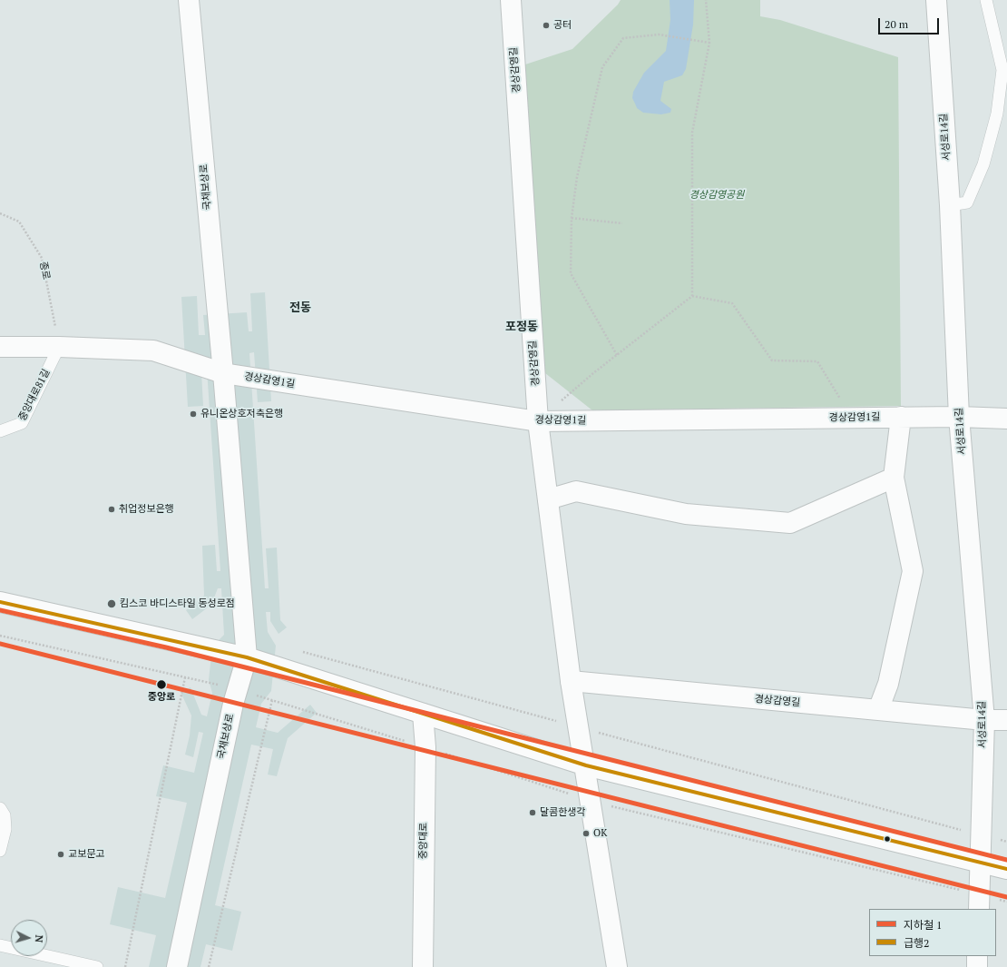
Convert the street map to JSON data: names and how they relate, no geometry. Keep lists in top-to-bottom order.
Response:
{
  "streets": {
    "street": [
      "경상감영길",
      "서성로14길",
      "국채보상로",
      "경상감영1길",
      "중앙대로"
    ],
    "lane": ["중앙대로81길"],
    "path": ["종로"]
  },
  "crossings": [
    ["경상감영길", "서성로14길"],
    ["경상감영길", "경상감영1길"],
    ["서성로14길", "경상감영1길"],
    ["국채보상로", "경상감영1길"],
    ["종로", "중앙대로81길"]
  ],
  "districts": ["전동", "포정동"],
  "parks": ["경상감영공원"],
  "places": [
    "공터",
    "유니온상호저축은행",
    "취업정보은행",
    "킴스코 바디스타일 동성로점",
    "중앙로",
    "달콤한생각",
    "OK",
    "교보문고"
  ],
  "lines": ["transit line 급행2", "metro line 1"],
  "legend": ["지하철 1", "급행2"],
  "scale_bar": "20 m",
  "north": "right"
}
